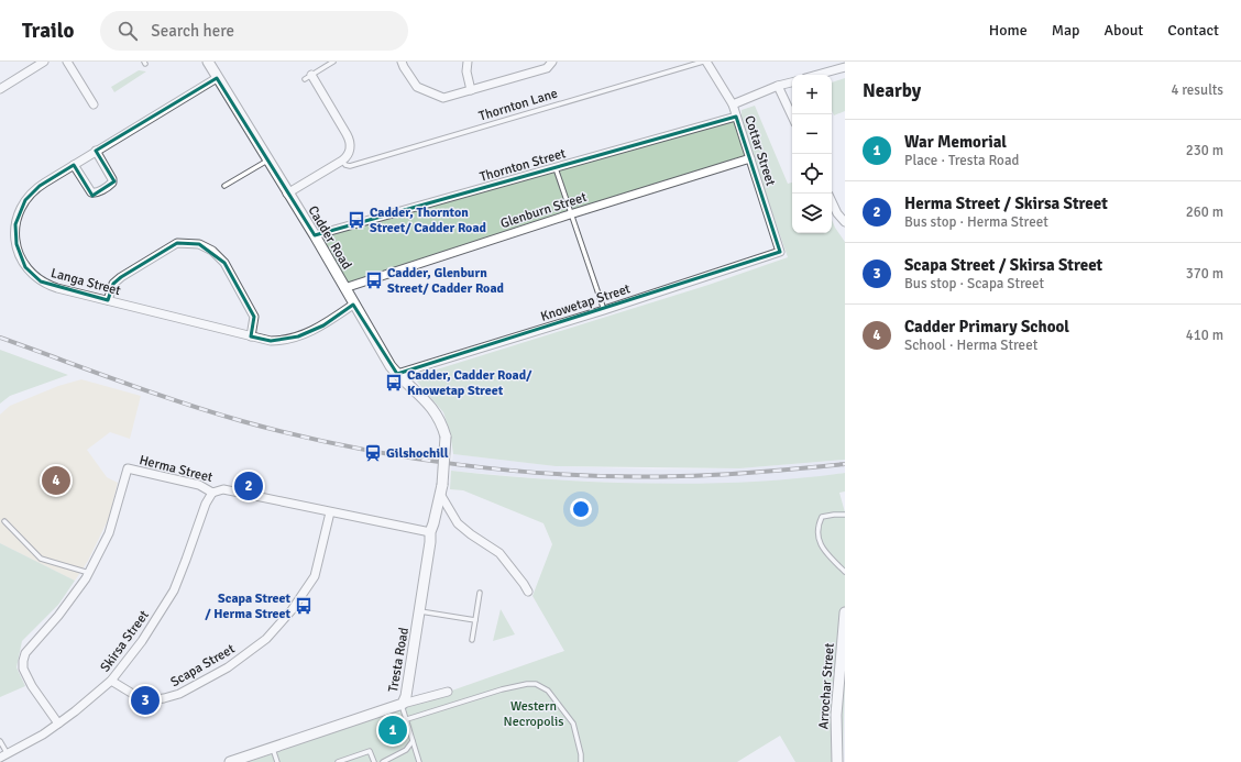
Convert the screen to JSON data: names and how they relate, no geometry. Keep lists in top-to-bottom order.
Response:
{
  "streets": {
    "street": [
      "Cottar Street",
      "Thornton Street",
      "Glenburn Street",
      "Cadder Road",
      "Langa Street",
      "Knowetap Street",
      "Herma Street",
      "Skirsa Street",
      "Tresta Road",
      "Scapa Street",
      "Arrochar Street"
    ],
    "lane": ["Thornton Lane"]
  },
  "crossings": [
    ["Cottar Street", "Thornton Street"],
    ["Cottar Street", "Glenburn Street"],
    ["Cottar Street", "Knowetap Street"],
    ["Thornton Street", "Cadder Road"],
    ["Glenburn Street", "Cadder Road"],
    ["Cadder Road", "Langa Street"],
    ["Cadder Road", "Knowetap Street"],
    ["Cadder Road", "Tresta Road"],
    ["Herma Street", "Skirsa Street"],
    ["Herma Street", "Tresta Road"],
    ["Herma Street", "Scapa Street"],
    ["Skirsa Street", "Scapa Street"]
  ],
  "parks": ["Western Necropolis"],
  "places": {
    "bus stop": [
      "Cadder, Thornton Street/ Cadder Road",
      "Cadder, Glenburn Street/ Cadder Road",
      "Cadder, Cadder Road/ Knowetap Street",
      "Scapa Street / Herma Street"
    ],
    "station": ["Gilshochill"]
  },
  "page": {
    "header": "Trailo",
    "search": "Search here",
    "nav": [
      "Home",
      "Map",
      "About",
      "Contact"
    ],
    "heading": ["Nearby", "4 results"],
    "map_buttons": ["+", "−"],
    "list": [
      {
        "mark": "1",
        "name": "War Memorial",
        "note": "Place · Tresta Road",
        "value": "230 m"
      },
      {
        "mark": "2",
        "name": "Herma Street / Skirsa Street",
        "note": "Bus stop · Herma Street",
        "value": "260 m"
      },
      {
        "mark": "3",
        "name": "Scapa Street / Skirsa Street",
        "note": "Bus stop · Scapa Street",
        "value": "370 m"
      },
      {
        "mark": "4",
        "name": "Cadder Primary School",
        "note": "School · Herma Street",
        "value": "410 m"
      }
    ],
    "pins": [
      "4",
      "2",
      "3",
      "1"
    ]
  }
}
